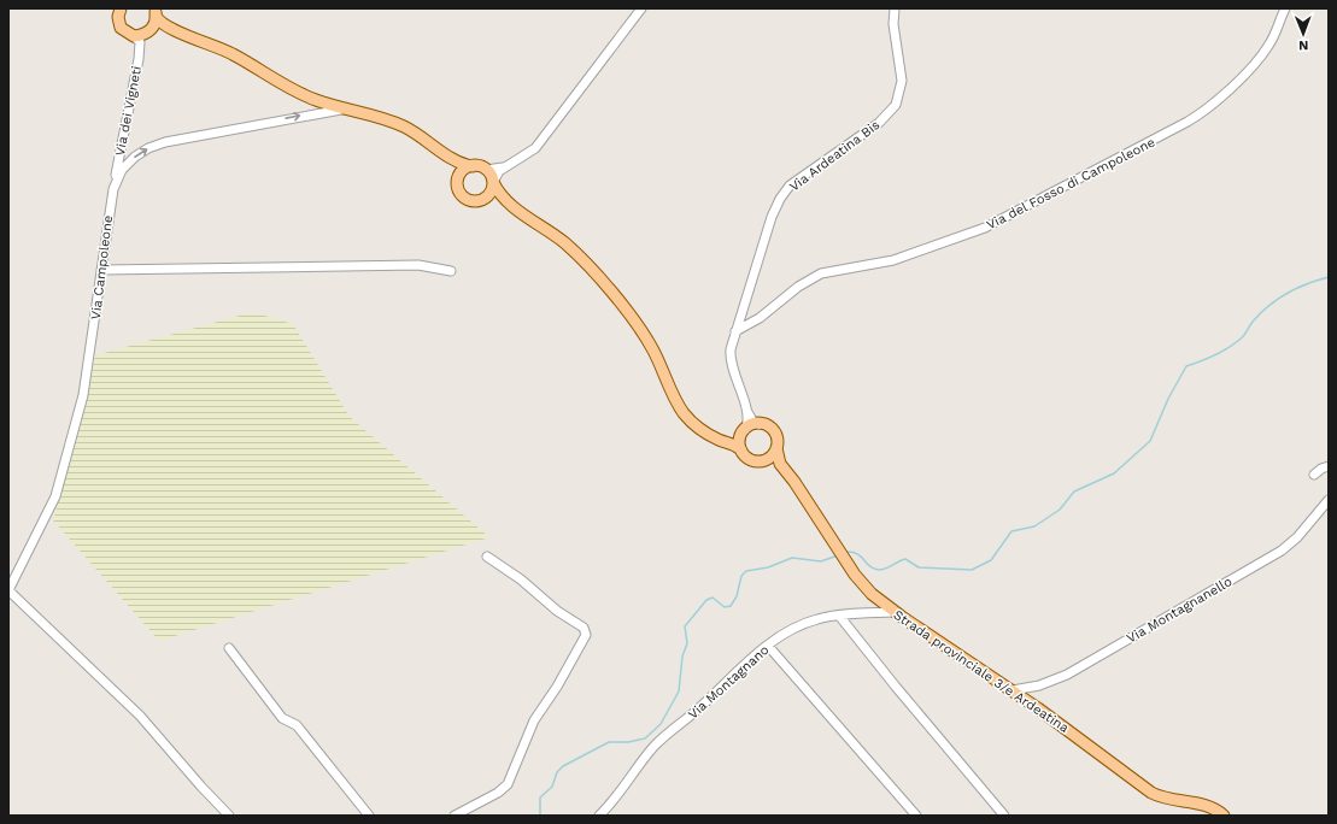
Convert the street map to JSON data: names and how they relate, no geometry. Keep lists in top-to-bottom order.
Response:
{
  "streets": {
    "main road": ["Strada provinciale 3/e Ardeatina"],
    "street": [
      "Via dei Vigneti",
      "Via Ardeatina Bis",
      "Via del Fosso di Campoleone",
      "Via Campoleone",
      "Via Montagnanello",
      "Via Montagnano"
    ]
  },
  "crossings": [
    ["Via dei Vigneti", "Via Campoleone"],
    ["Via Ardeatina Bis", "Via del Fosso di Campoleone"],
    ["Via Ardeatina Bis", "Strada provinciale 3/e Ardeatina"],
    ["Via Montagnanello", "Strada provinciale 3/e Ardeatina"],
    ["Strada provinciale 3/e Ardeatina", "Via Montagnano"]
  ],
  "one_way": ["Via Campoleone"],
  "north": "bottom"
}
